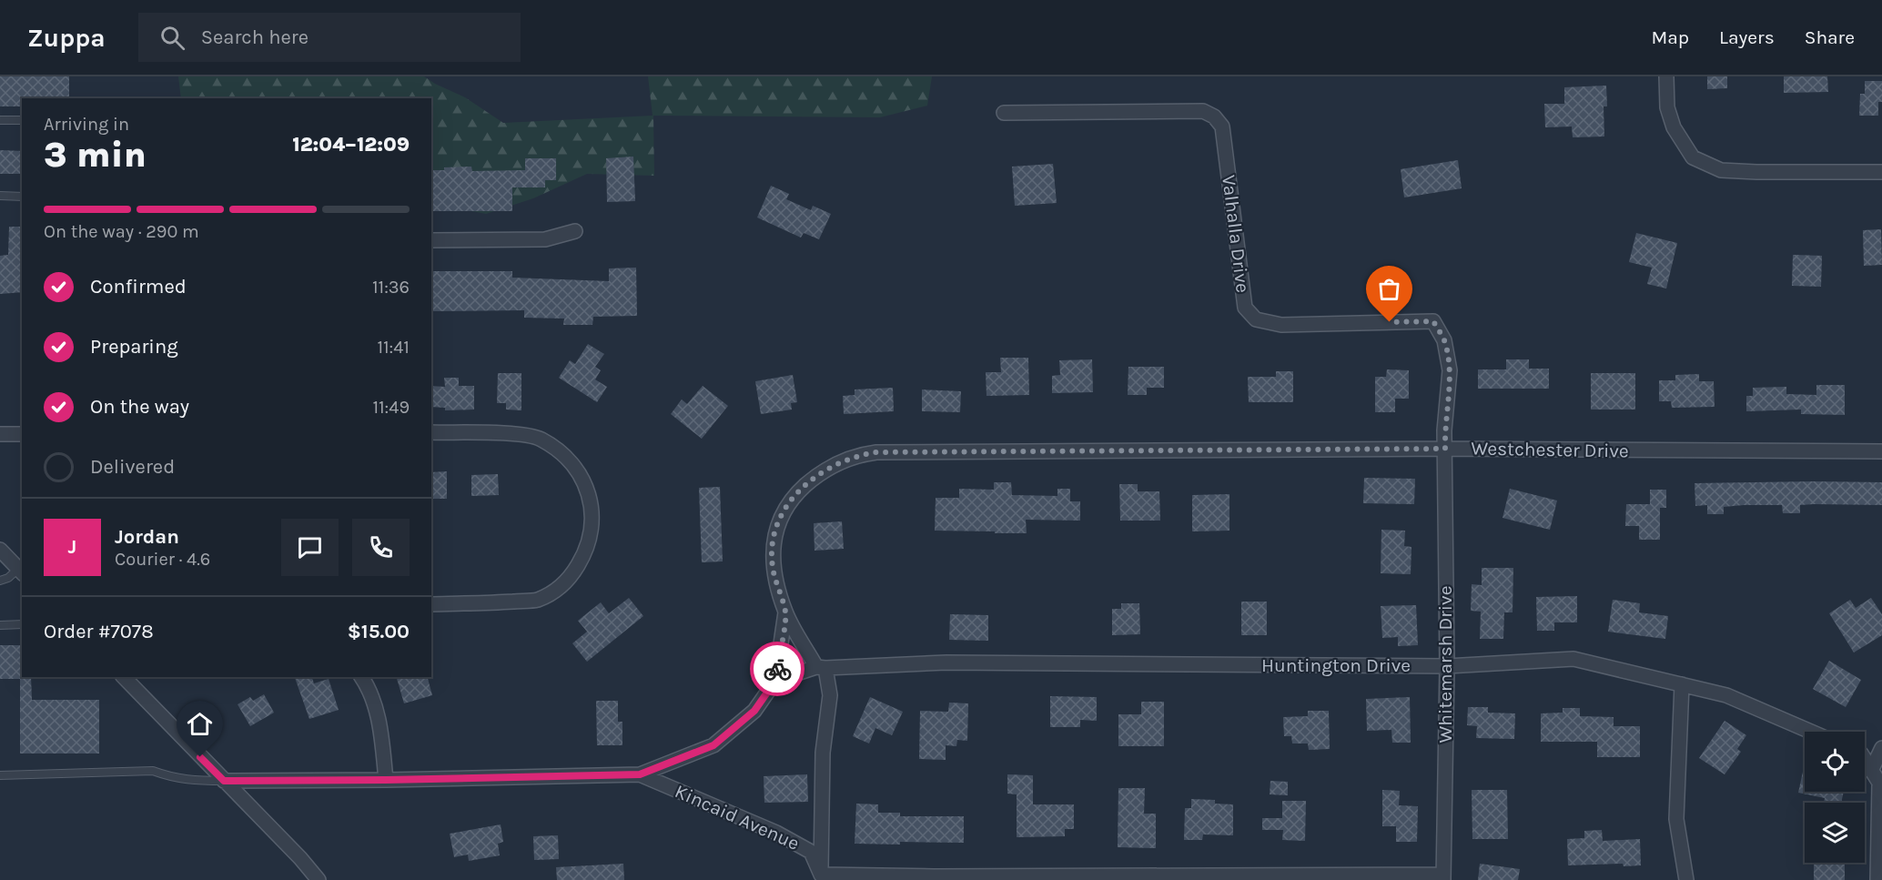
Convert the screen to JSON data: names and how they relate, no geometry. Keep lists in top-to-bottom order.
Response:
{
  "streets": {
    "street": [
      "Valhalla Drive",
      "Westchester Drive",
      "Whitemarsh Drive",
      "Huntington Drive",
      "Kincaid Avenue"
    ]
  },
  "crossings": [
    ["Valhalla Drive", "Westchester Drive"],
    ["Valhalla Drive", "Whitemarsh Drive"],
    ["Westchester Drive", "Whitemarsh Drive"],
    ["Westchester Drive", "Huntington Drive"],
    ["Whitemarsh Drive", "Huntington Drive"]
  ],
  "page": {
    "header": "Zuppa",
    "search": "Search here",
    "nav": ["Map", "Layers", "Share"],
    "heading": ["3 min", "Arriving in", "12:04–12:09"],
    "panel": [
      "Jordan",
      "Courier · 4.6",
      "Order #7078",
      "$15.00"
    ],
    "bar": "On the way · 290 m",
    "list": [
      ["Confirmed", "11:36"],
      ["Preparing", "11:41"],
      ["On the way", "11:49"],
      "Delivered"
    ],
    "round": "J"
  }
}
